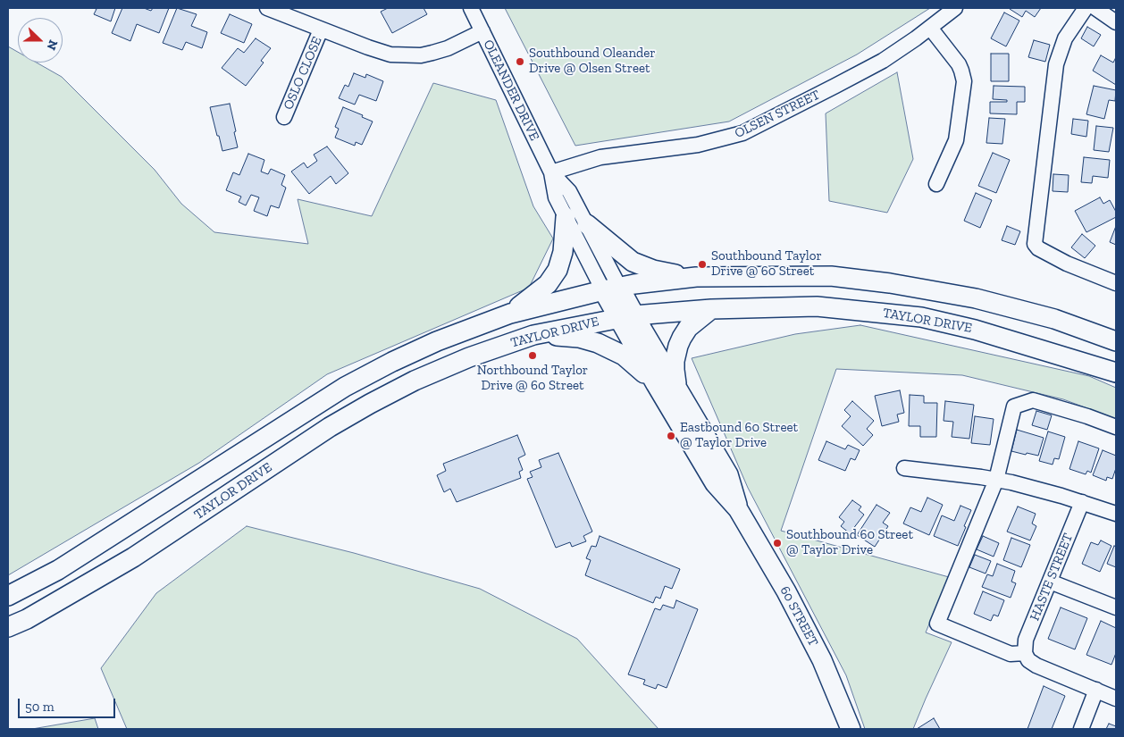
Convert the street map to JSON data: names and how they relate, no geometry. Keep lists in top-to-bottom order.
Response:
{
  "streets": {
    "main road": ["TAYLOR DRIVE", "60 STREET"],
    "street": [
      "OSLO CLOSE",
      "OLEANDER DRIVE",
      "OLSEN STREET",
      "HASTE STREET"
    ]
  },
  "crossings": [
    ["OLEANDER DRIVE", "OLSEN STREET"],
    ["OLEANDER DRIVE", "TAYLOR DRIVE"],
    ["TAYLOR DRIVE", "60 STREET"]
  ],
  "places": [
    "Southbound Oleander Drive @ Olsen Street",
    "Southbound Taylor Drive @ 60 Street",
    "Northbound Taylor Drive @ 60 Street",
    "Eastbound 60 Street @ Taylor Drive",
    "Southbound 60 Street @ Taylor Drive"
  ],
  "scale_bar": "50 m",
  "north": "right"
}
